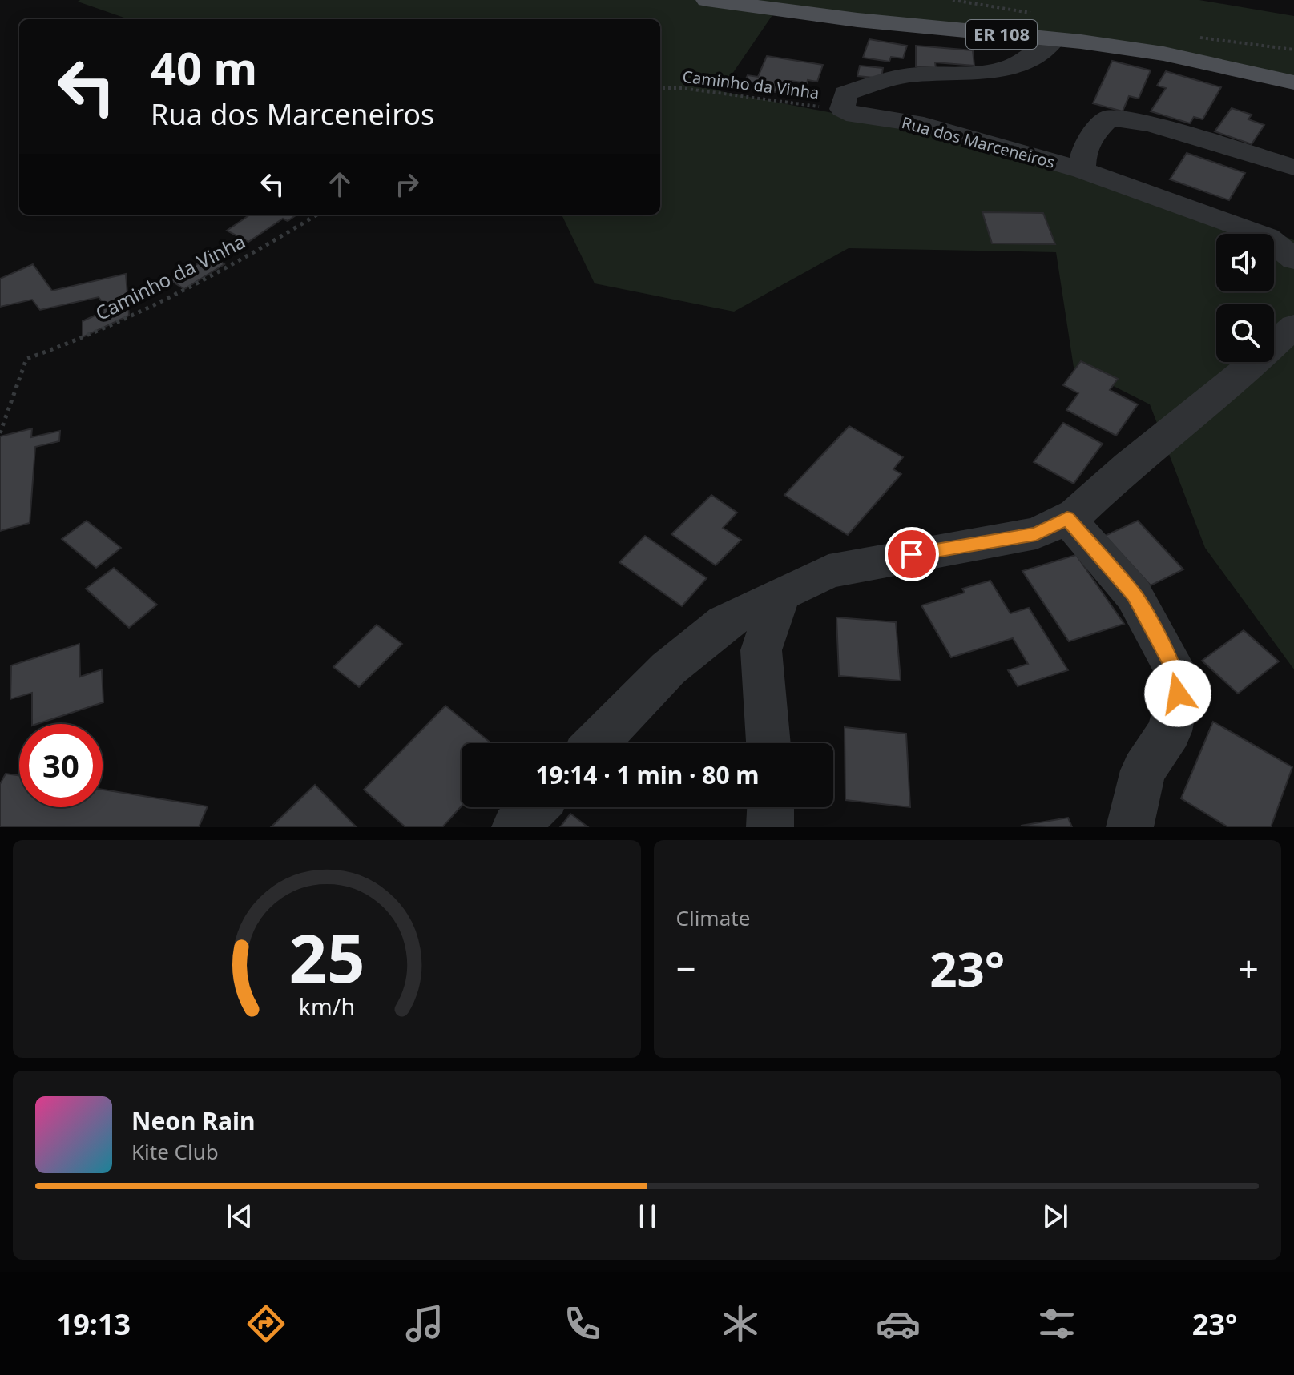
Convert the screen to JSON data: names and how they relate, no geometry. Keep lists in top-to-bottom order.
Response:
{
  "streets": {
    "main road": ["ER 108"],
    "street": ["Rua dos Marceneiros"],
    "path": ["Caminho da Vinha"]
  },
  "crossings": [
    ["Caminho da Vinha", "Rua dos Marceneiros"]
  ],
  "page": {
    "turn": ["40 m", "Rua dos Marceneiros"],
    "limit": "30",
    "trip": "19:14 · 1 min · 80 m",
    "tile": "Climate",
    "heat": ["−", "23°", "+"],
    "song": ["Neon Rain", "Kite Club"],
    "tabs": ["19:13", "23°"],
    "gauge": ["25", "km/h"]
  }
}
